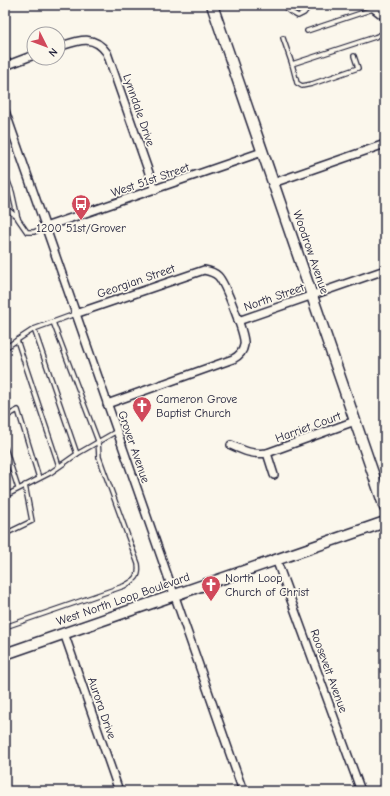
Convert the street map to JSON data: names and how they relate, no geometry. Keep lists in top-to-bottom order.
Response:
{
  "streets": {
    "street": [
      "Lynndale Drive",
      "West 51st Street",
      "Woodrow Avenue",
      "Georgian Street",
      "North Street",
      "Harriet Court",
      "Grover Avenue",
      "West North Loop Boulevard",
      "Roosevelt Avenue",
      "Aurora Drive"
    ]
  },
  "crossings": [
    ["Lynndale Drive", "West 51st Street"],
    ["West 51st Street", "Woodrow Avenue"],
    ["West 51st Street", "Grover Avenue"],
    ["Woodrow Avenue", "North Street"],
    ["Woodrow Avenue", "Harriet Court"],
    ["Georgian Street", "North Street"],
    ["Georgian Street", "Grover Avenue"],
    ["Grover Avenue", "West North Loop Boulevard"],
    ["West North Loop Boulevard", "Roosevelt Avenue"],
    ["West North Loop Boulevard", "Aurora Drive"]
  ],
  "places": {
    "bus stop": ["1200 51st/Grover"],
    "church": ["Cameron Grove Baptist Church", "North Loop Church of Christ"]
  },
  "north": "bottom right"
}
